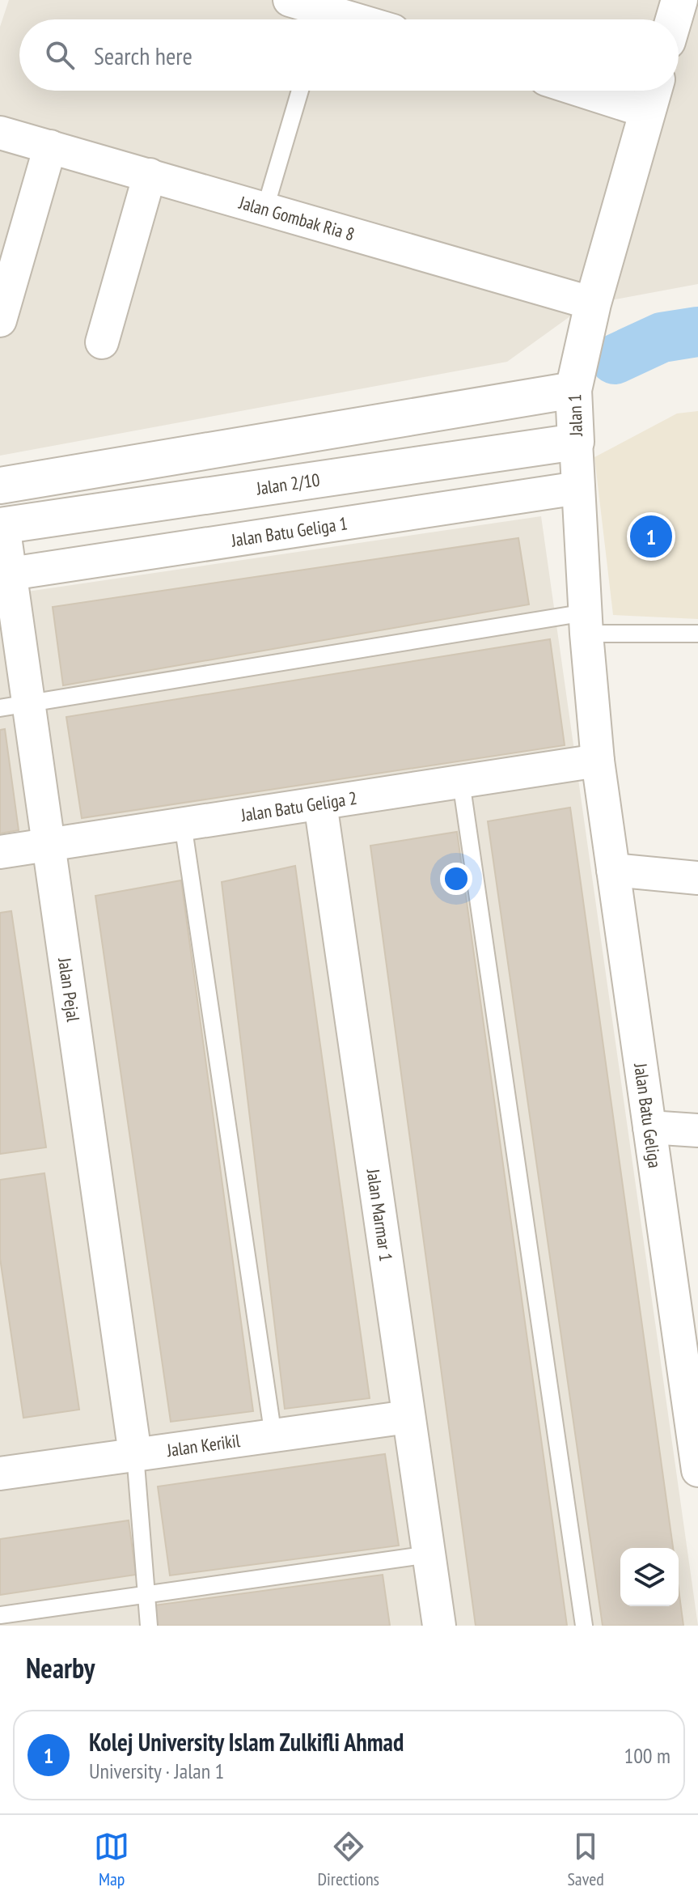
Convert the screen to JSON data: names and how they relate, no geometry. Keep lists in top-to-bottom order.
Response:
{
  "streets": {
    "street": [
      "Jalan Gombak Ria 8",
      "Jalan 1",
      "Jalan 2/10",
      "Jalan Batu Geliga 1",
      "Jalan Batu Geliga 2",
      "Jalan Pejal",
      "Jalan Batu Geliga",
      "Jalan Marmar 1",
      "Jalan Kerikil"
    ]
  },
  "crossings": [
    ["Jalan Gombak Ria 8", "Jalan 1"],
    ["Jalan 1", "Jalan 2/10"],
    ["Jalan 1", "Jalan Batu Geliga 1"],
    ["Jalan 1", "Jalan Batu Geliga 2"],
    ["Jalan 1", "Jalan Batu Geliga"],
    ["Jalan 2/10", "Jalan Pejal"],
    ["Jalan Batu Geliga 1", "Jalan Pejal"],
    ["Jalan Batu Geliga 2", "Jalan Pejal"],
    ["Jalan Batu Geliga 2", "Jalan Batu Geliga"],
    ["Jalan Batu Geliga 2", "Jalan Marmar 1"],
    ["Jalan Pejal", "Jalan Kerikil"],
    ["Jalan Marmar 1", "Jalan Kerikil"]
  ],
  "page": {
    "search": "Search here",
    "pins": "1",
    "heading": "Nearby",
    "list": [
      {
        "mark": "1",
        "name": "Kolej University Islam Zulkifli Ahmad",
        "note": "University · Jalan 1",
        "value": "100 m"
      }
    ],
    "nav": ["Map", "Directions", "Saved"]
  }
}
